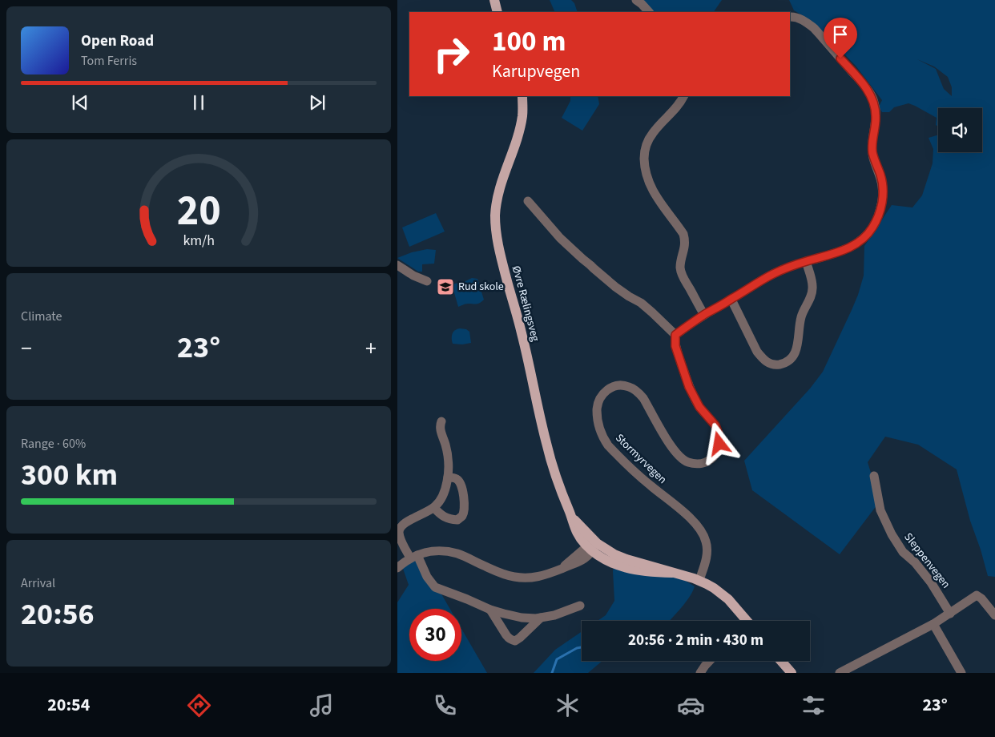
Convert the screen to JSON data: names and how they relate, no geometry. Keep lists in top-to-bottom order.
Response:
{
  "streets": {
    "main road": ["Øvre Rælingsveg"],
    "street": ["Stormyrvegen", "Sleppenvegen"]
  },
  "crossings": [
    ["Øvre Rælingsveg", "Stormyrvegen"]
  ],
  "places": {
    "school or university": ["Rud skole"]
  },
  "page": {
    "turn": ["100 m", "Karupvegen"],
    "song": ["Open Road", "Tom Ferris"],
    "tile": [
      "Climate",
      ["Range · 60%", "300 km"],
      ["Arrival", "20:56"]
    ],
    "heat": ["−", "23°", "+"],
    "limit": "30",
    "trip": "20:56 · 2 min · 430 m",
    "tabs": ["20:54", "23°"],
    "gauge": ["20", "km/h"]
  }
}
